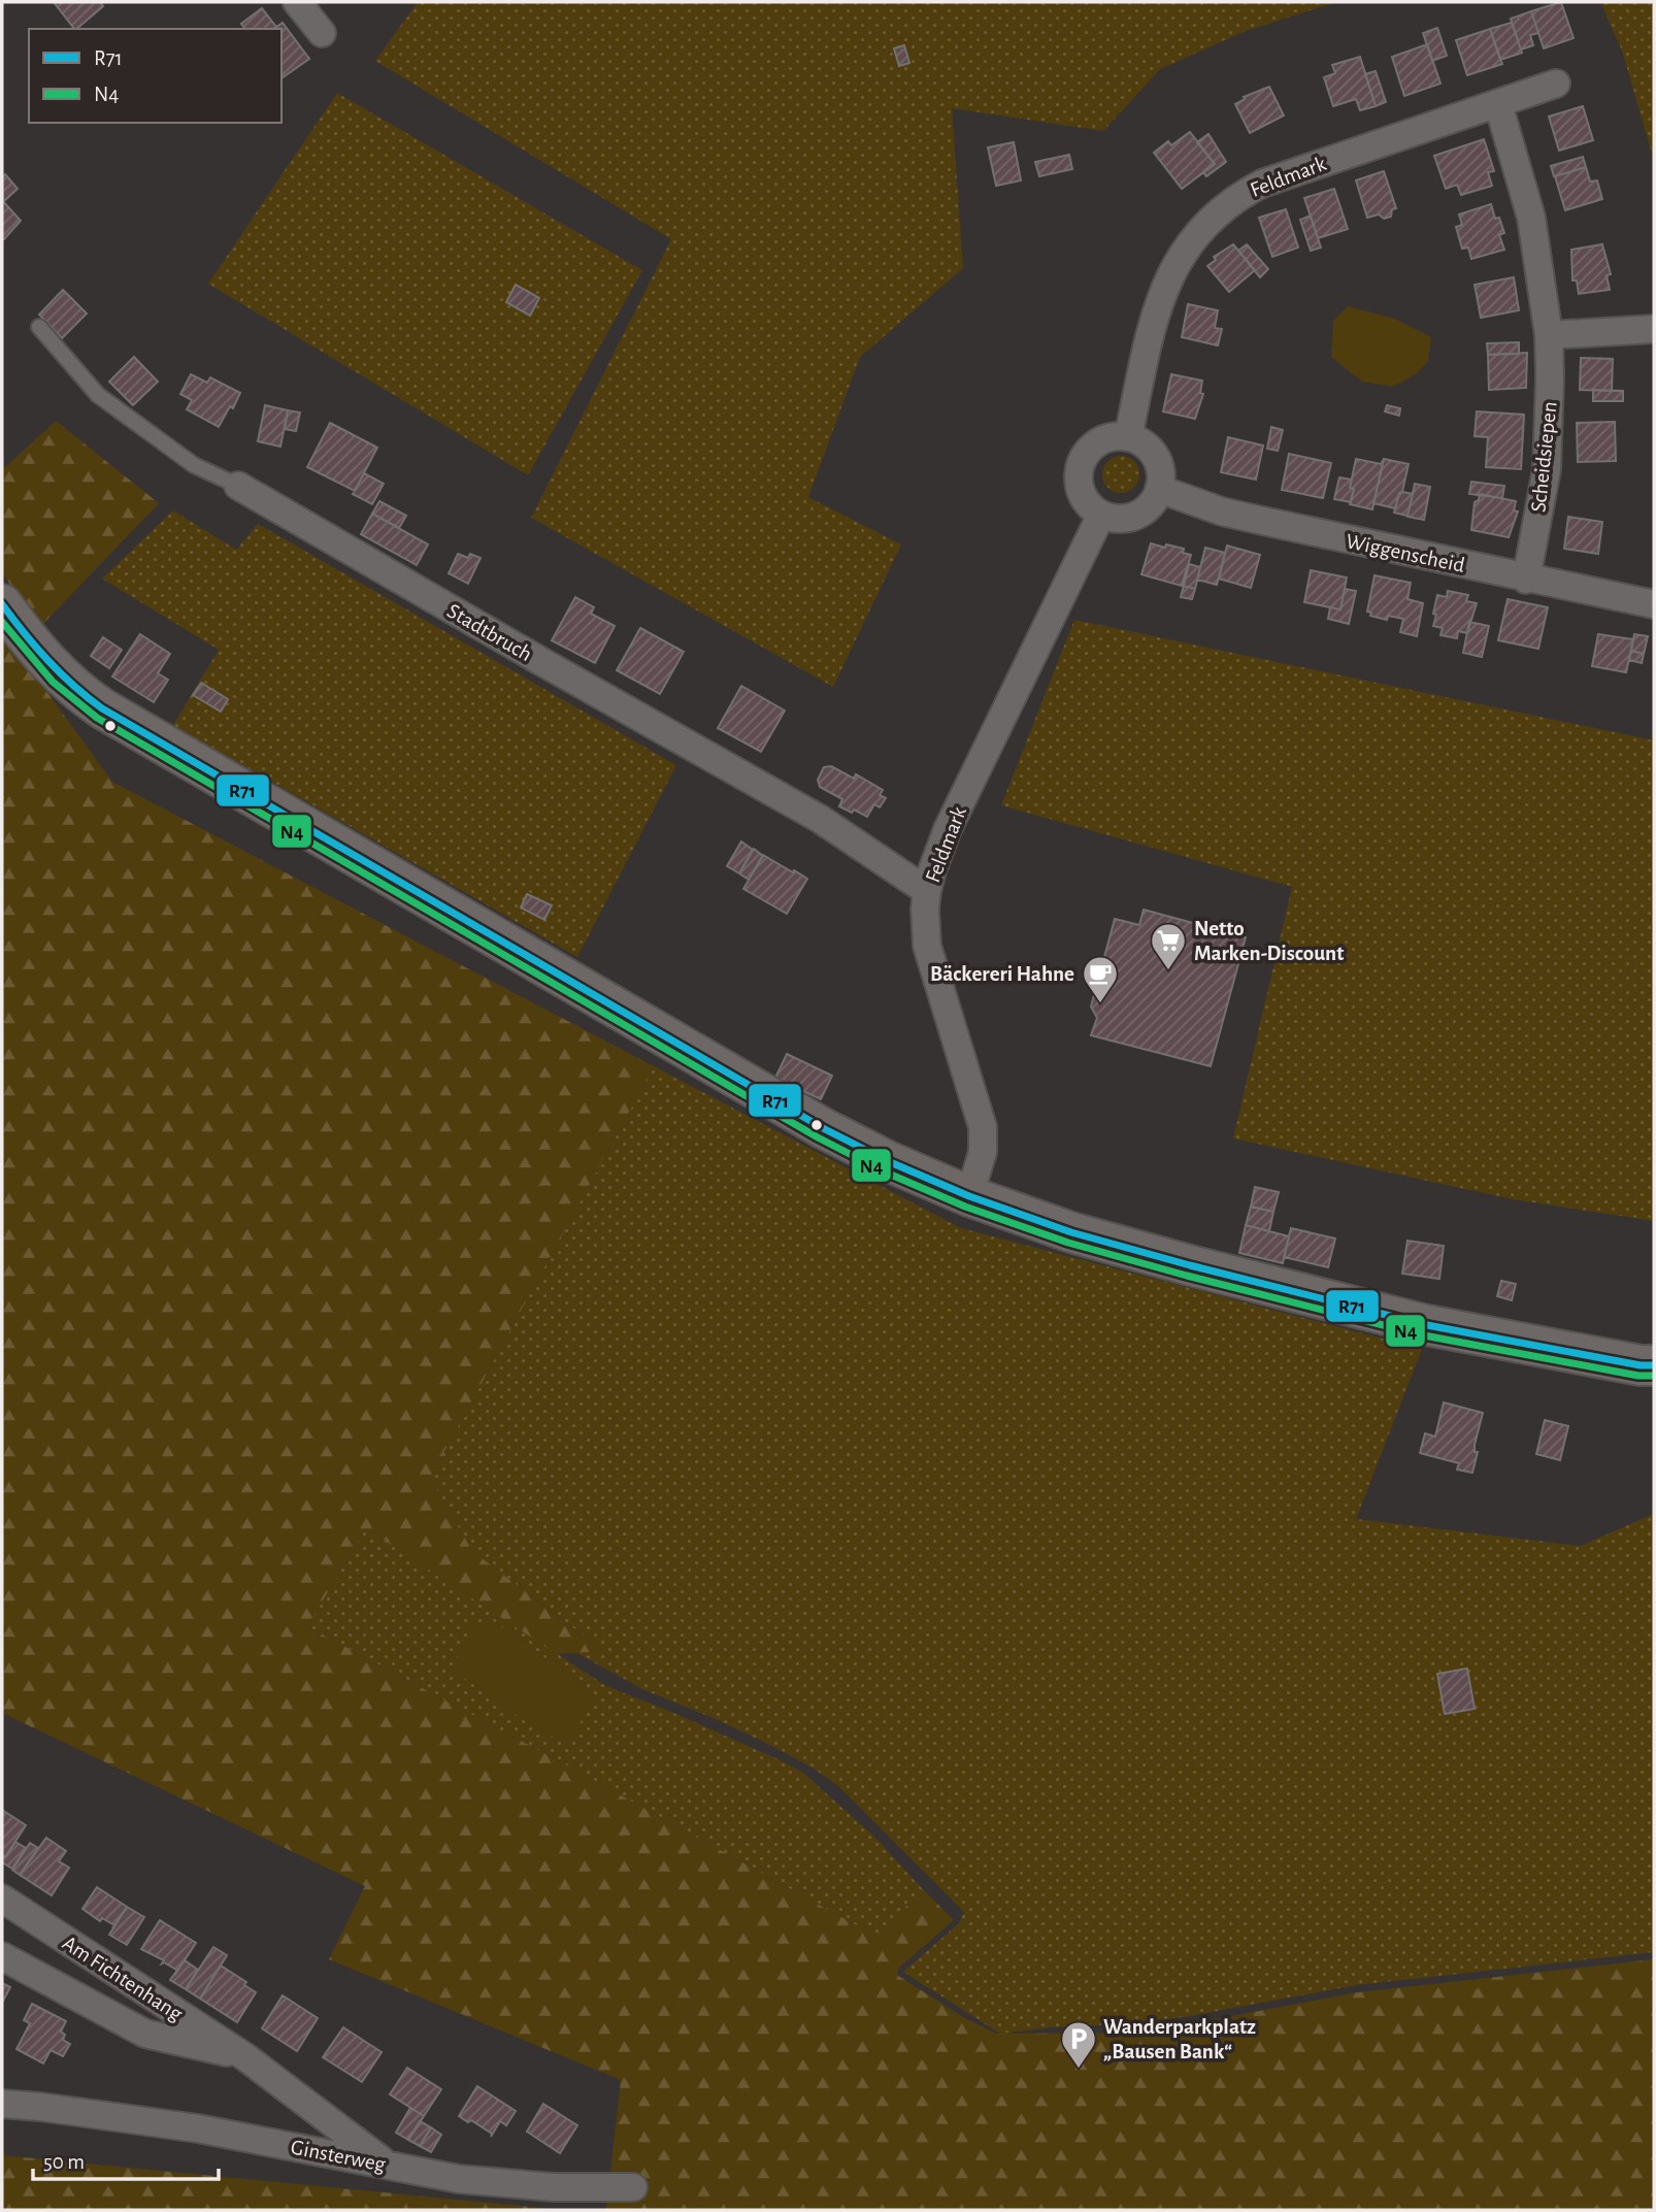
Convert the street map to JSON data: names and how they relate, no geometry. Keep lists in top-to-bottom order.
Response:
{
  "streets": {
    "street": [
      "Feldmark",
      "Scheidsiepen",
      "Wiggenscheid",
      "Stadtbruch",
      "Am Fichtenhang",
      "Ginsterweg"
    ]
  },
  "crossings": [
    ["Feldmark", "Scheidsiepen"],
    ["Feldmark", "Wiggenscheid"],
    ["Feldmark", "Stadtbruch"],
    ["Scheidsiepen", "Wiggenscheid"],
    ["Am Fichtenhang", "Ginsterweg"]
  ],
  "places": {
    "supermarket": ["Netto Marken-Discount"],
    "cafe": ["Bäckereri Hahne"],
    "parking": ["Wanderparkplatz „Bausen Bank“"]
  },
  "lines": ["transit line R71", "transit line N4"],
  "legend": ["R71", "N4"],
  "scale_bar": "50 m"
}
